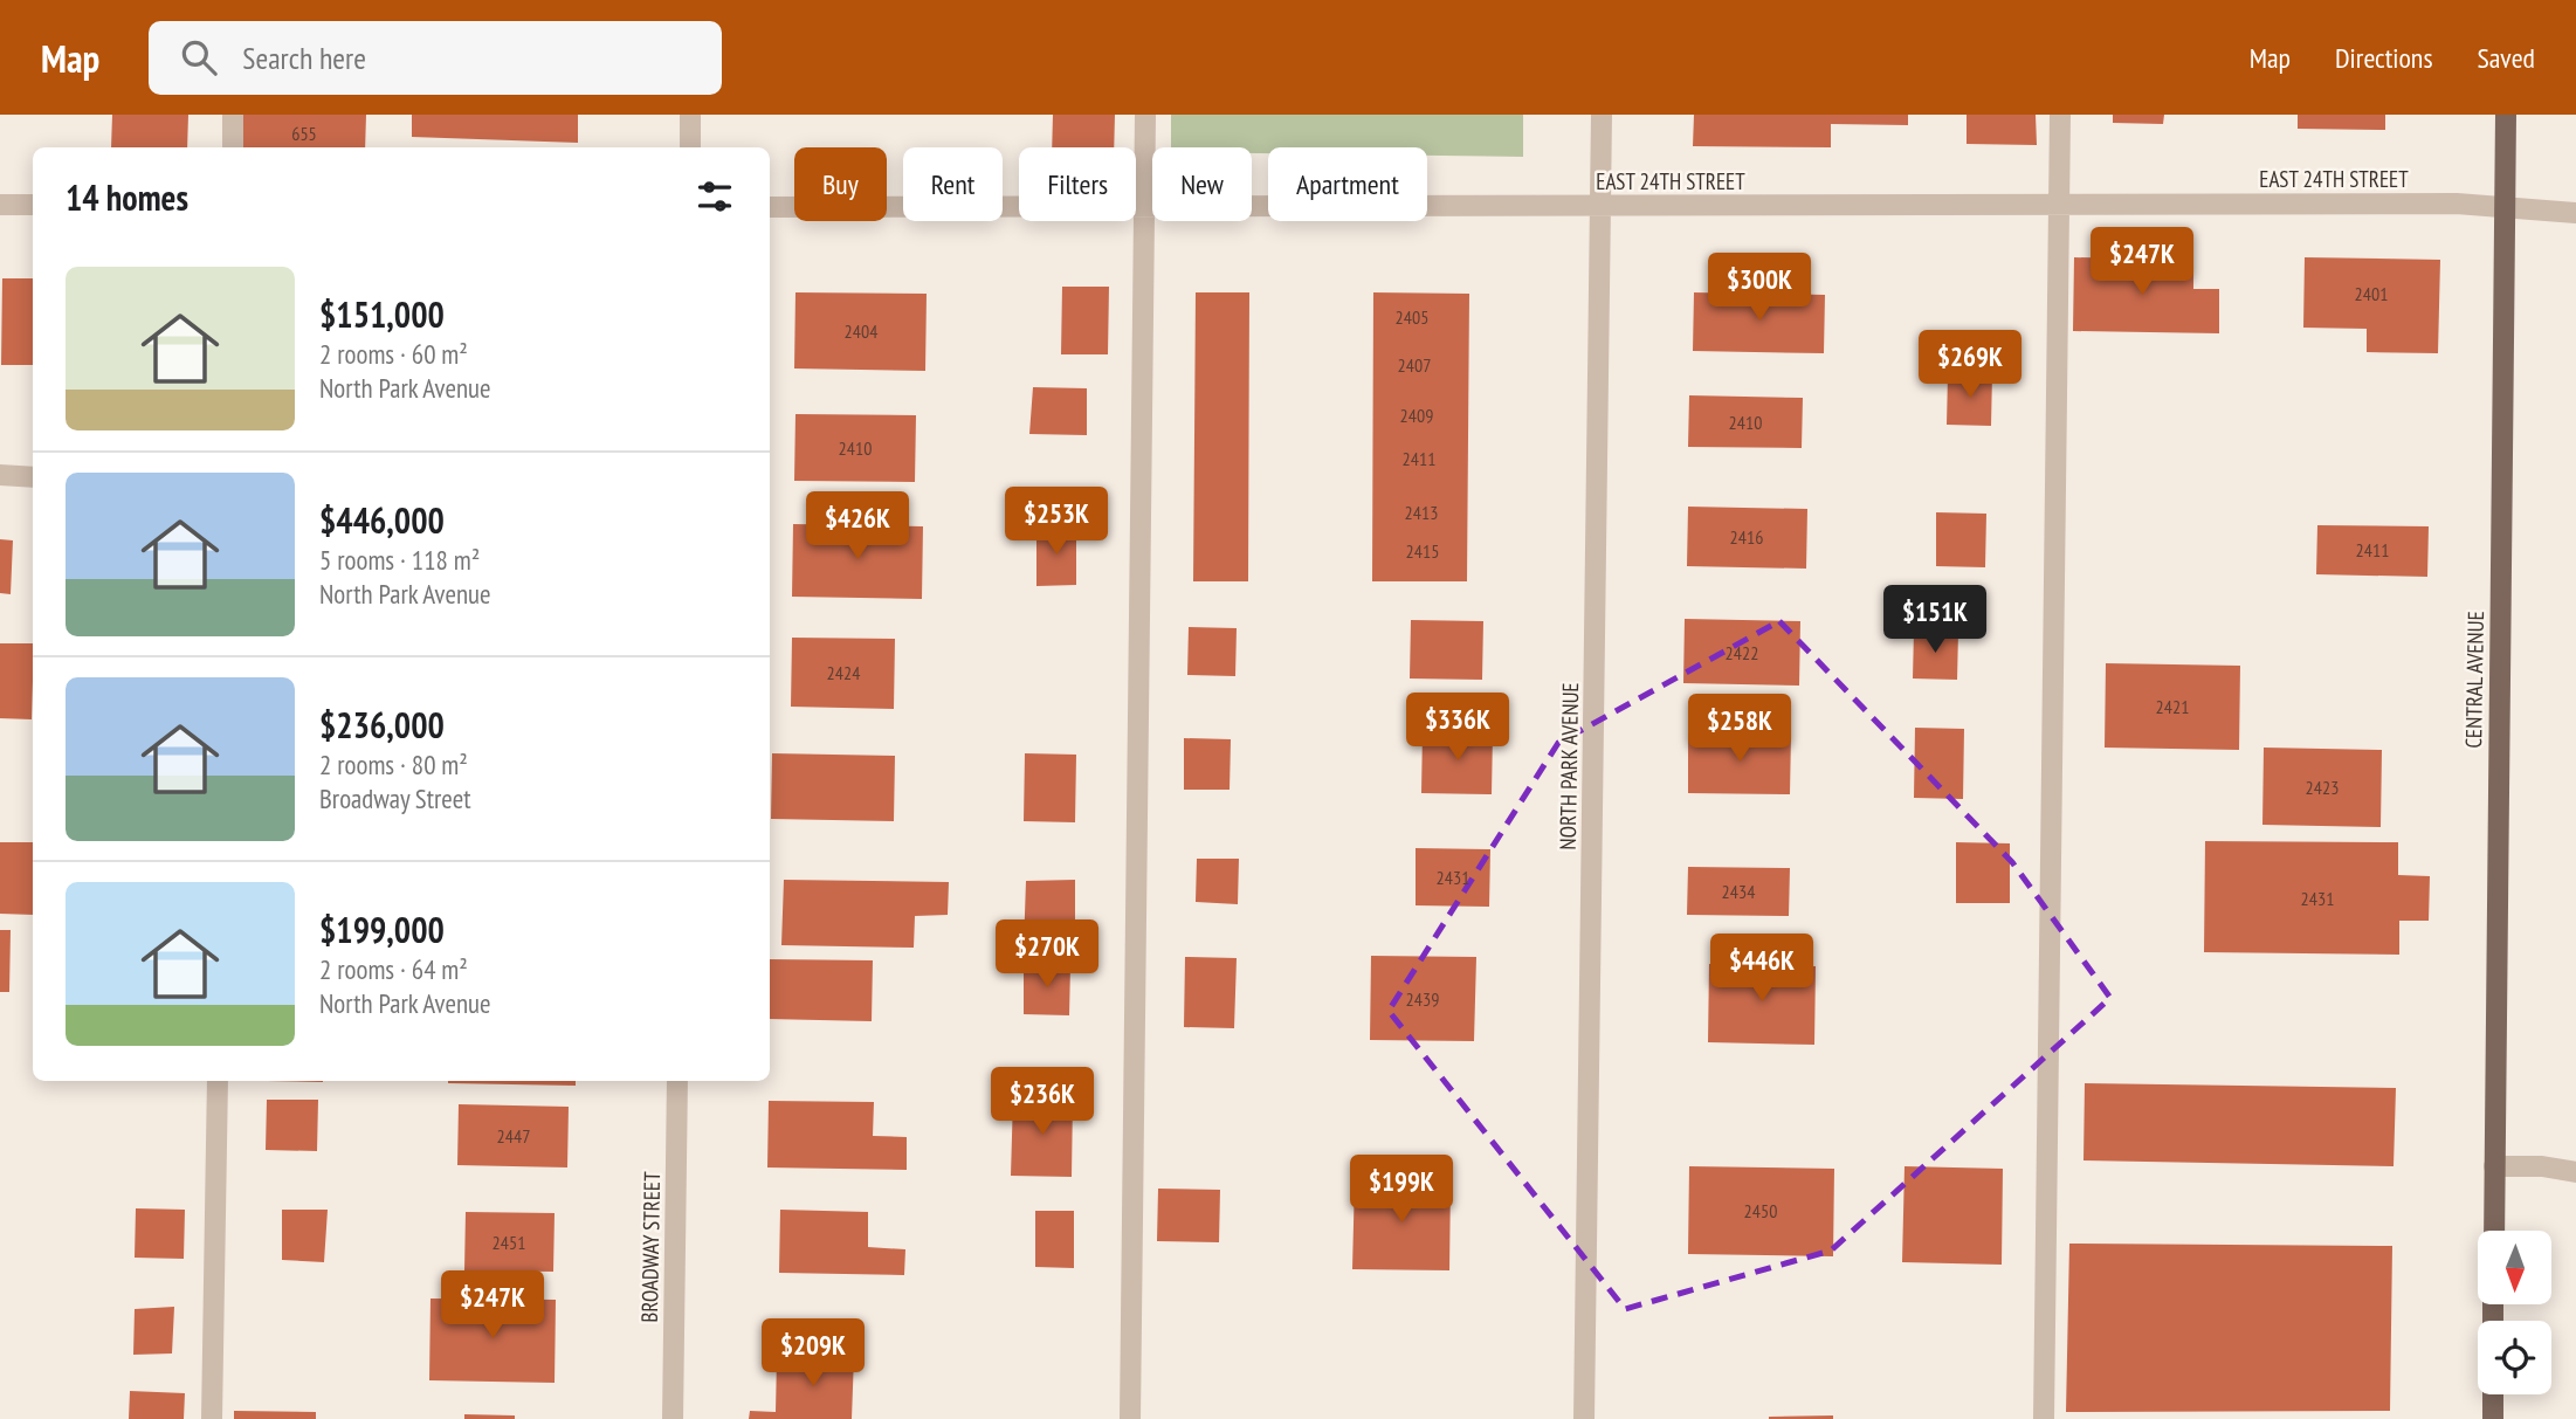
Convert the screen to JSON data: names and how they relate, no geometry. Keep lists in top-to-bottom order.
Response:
{
  "streets": {
    "main road": ["CENTRAL AVENUE"],
    "street": ["EAST 24TH STREET", "NORTH PARK AVENUE", "BROADWAY STREET"]
  },
  "crossings": [
    ["EAST 24TH STREET", "CENTRAL AVENUE"],
    ["EAST 24TH STREET", "NORTH PARK AVENUE"]
  ],
  "house_numbers": [
    "655",
    "2401",
    "2405",
    "2404",
    "2407",
    "2409",
    "2410",
    "2410",
    "2411",
    "2413",
    "2416",
    "2411",
    "2415",
    "2422",
    "2424",
    "2421",
    "2423",
    "2431",
    "2434",
    "2431",
    "2439",
    "2447",
    "2450",
    "2451"
  ],
  "north": "bottom",
  "page": {
    "header": "Map",
    "search": "Search here",
    "nav": ["Map", "Directions", "Saved"],
    "chip": [
      "Buy",
      "Rent",
      "Filters",
      "New",
      "Apartment"
    ],
    "heading": "14 homes",
    "price": [
      "$247K",
      "$300K",
      "$269K",
      "$253K",
      "$426K",
      "$151K",
      "$336K",
      "$258K",
      "$270K",
      "$446K",
      "$236K",
      "$199K",
      "$247K",
      "$209K"
    ],
    "list": [
      {
        "name": "$151,000",
        "note": "2 rooms · 60 m² · North Park Avenue"
      },
      {
        "name": "$446,000",
        "note": "5 rooms · 118 m² · North Park Avenue"
      },
      {
        "name": "$236,000",
        "note": "2 rooms · 80 m² · Broadway Street"
      },
      {
        "name": "$199,000",
        "note": "2 rooms · 64 m² · North Park Avenue"
      }
    ]
  }
}
